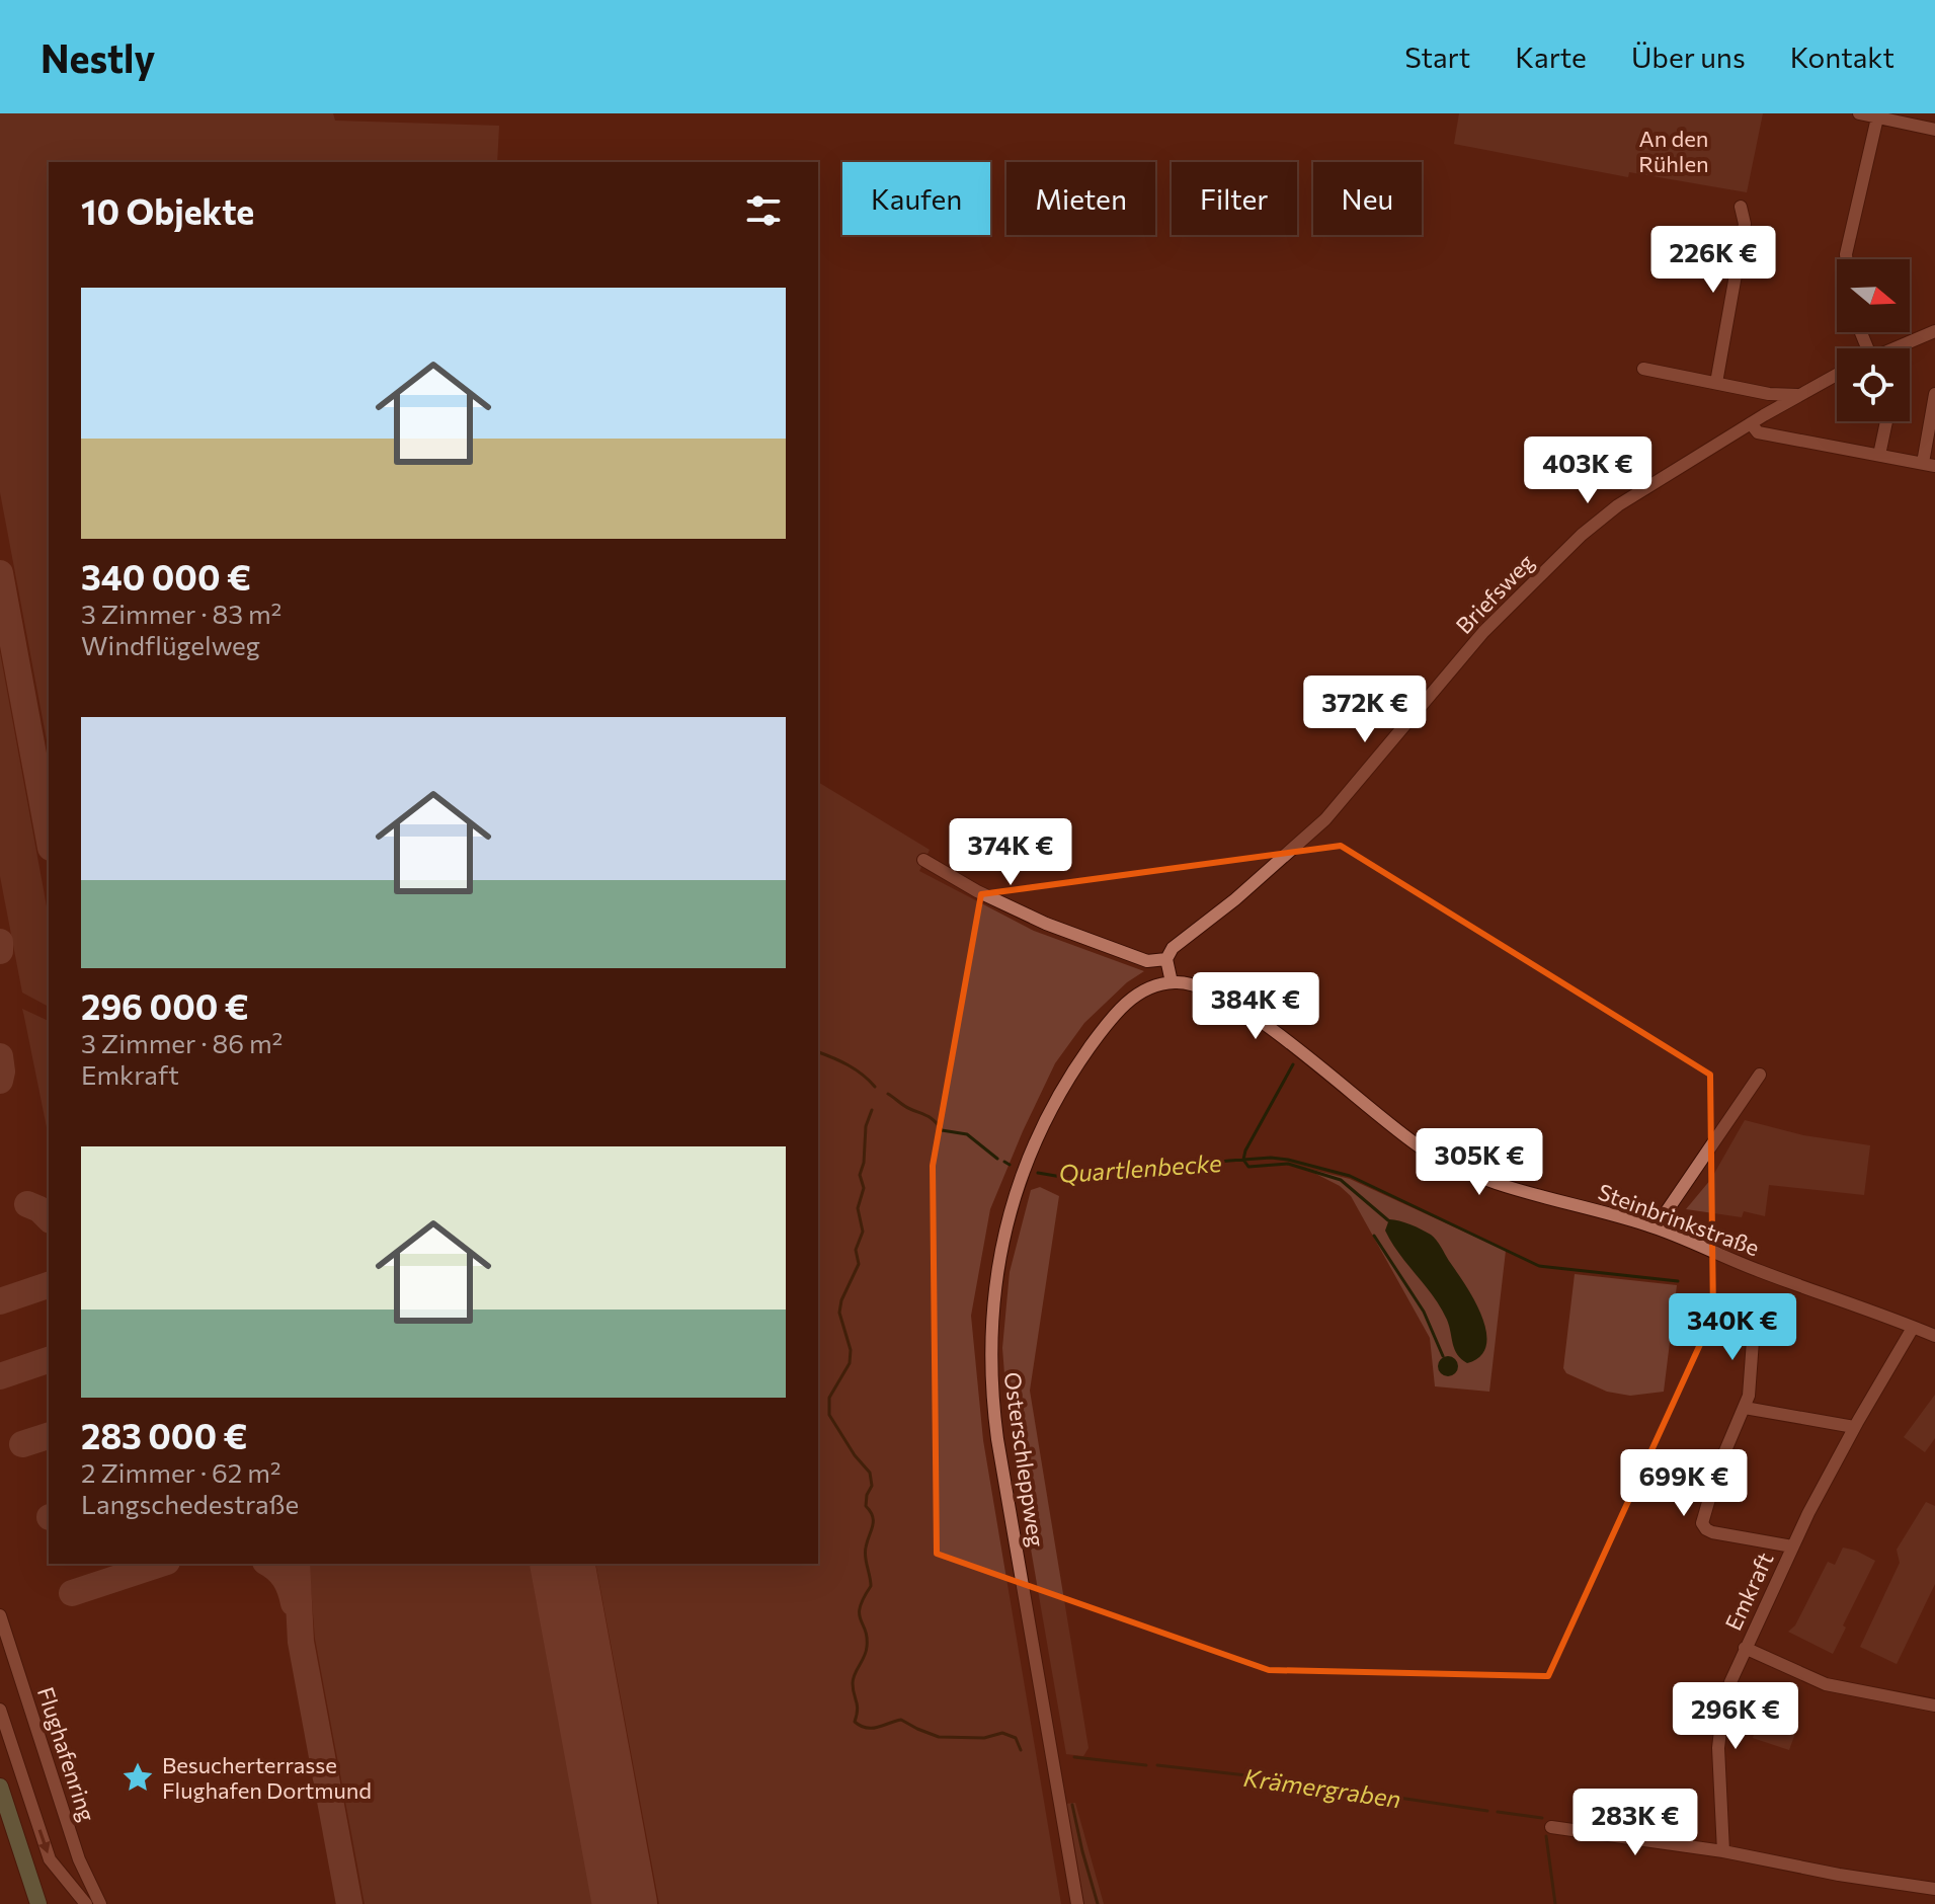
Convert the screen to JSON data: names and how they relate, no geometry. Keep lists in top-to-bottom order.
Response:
{
  "streets": {
    "street": [
      "Briefsweg",
      "Steinbrinkstraße",
      "Osterschleppweg",
      "Emkraft",
      "Flughafenring"
    ]
  },
  "crossings": [
    ["Steinbrinkstraße", "Osterschleppweg"],
    ["Steinbrinkstraße", "Emkraft"]
  ],
  "water": ["Quartlenbecke", "Krämergraben"],
  "parks": ["An den Rühlen"],
  "places": {
    "place": ["Besucherterrasse Flughafen Dortmund"]
  },
  "north": "right",
  "page": {
    "header": "Nestly",
    "nav": [
      "Start",
      "Karte",
      "Über uns",
      "Kontakt"
    ],
    "chip": [
      "Kaufen",
      "Mieten",
      "Filter",
      "Neu"
    ],
    "heading": "10 Objekte",
    "price": [
      "226K €",
      "403K €",
      "372K €",
      "374K €",
      "384K €",
      "305K €",
      "340K €",
      "699K €",
      "296K €",
      "283K €"
    ],
    "list": [
      {
        "name": "340 000 €",
        "note": "3 Zimmer · 83 m² · Windflügelweg"
      },
      {
        "name": "296 000 €",
        "note": "3 Zimmer · 86 m² · Emkraft"
      },
      {
        "name": "283 000 €",
        "note": "2 Zimmer · 62 m² · Langschedestraße"
      }
    ]
  }
}
